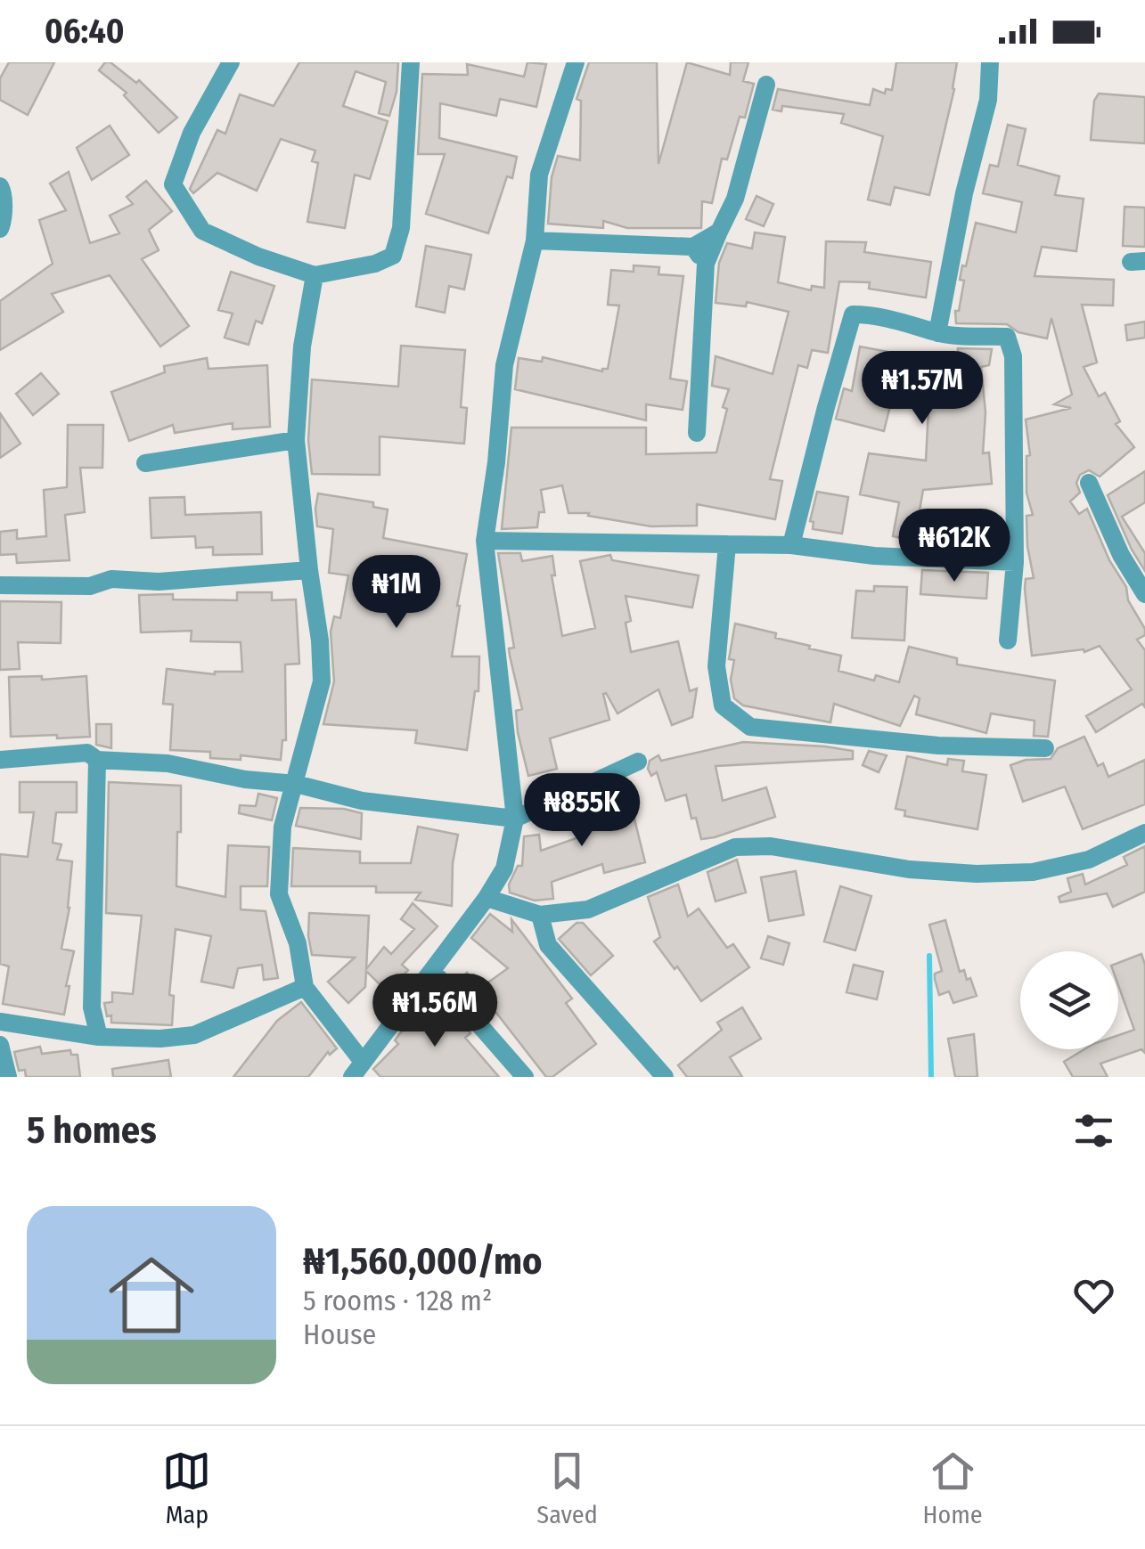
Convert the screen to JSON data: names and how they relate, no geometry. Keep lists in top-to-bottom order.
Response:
{
  "page": {
    "status": "06:40",
    "price": [
      "₦1.57M",
      "₦612K",
      "₦1M",
      "₦855K",
      "₦1.56M"
    ],
    "heading": "5 homes",
    "list": [
      {
        "name": "₦1,560,000/mo",
        "note": "5 rooms · 128 m² · House"
      }
    ],
    "tabs": ["Map", "Saved", "Home"]
  }
}
